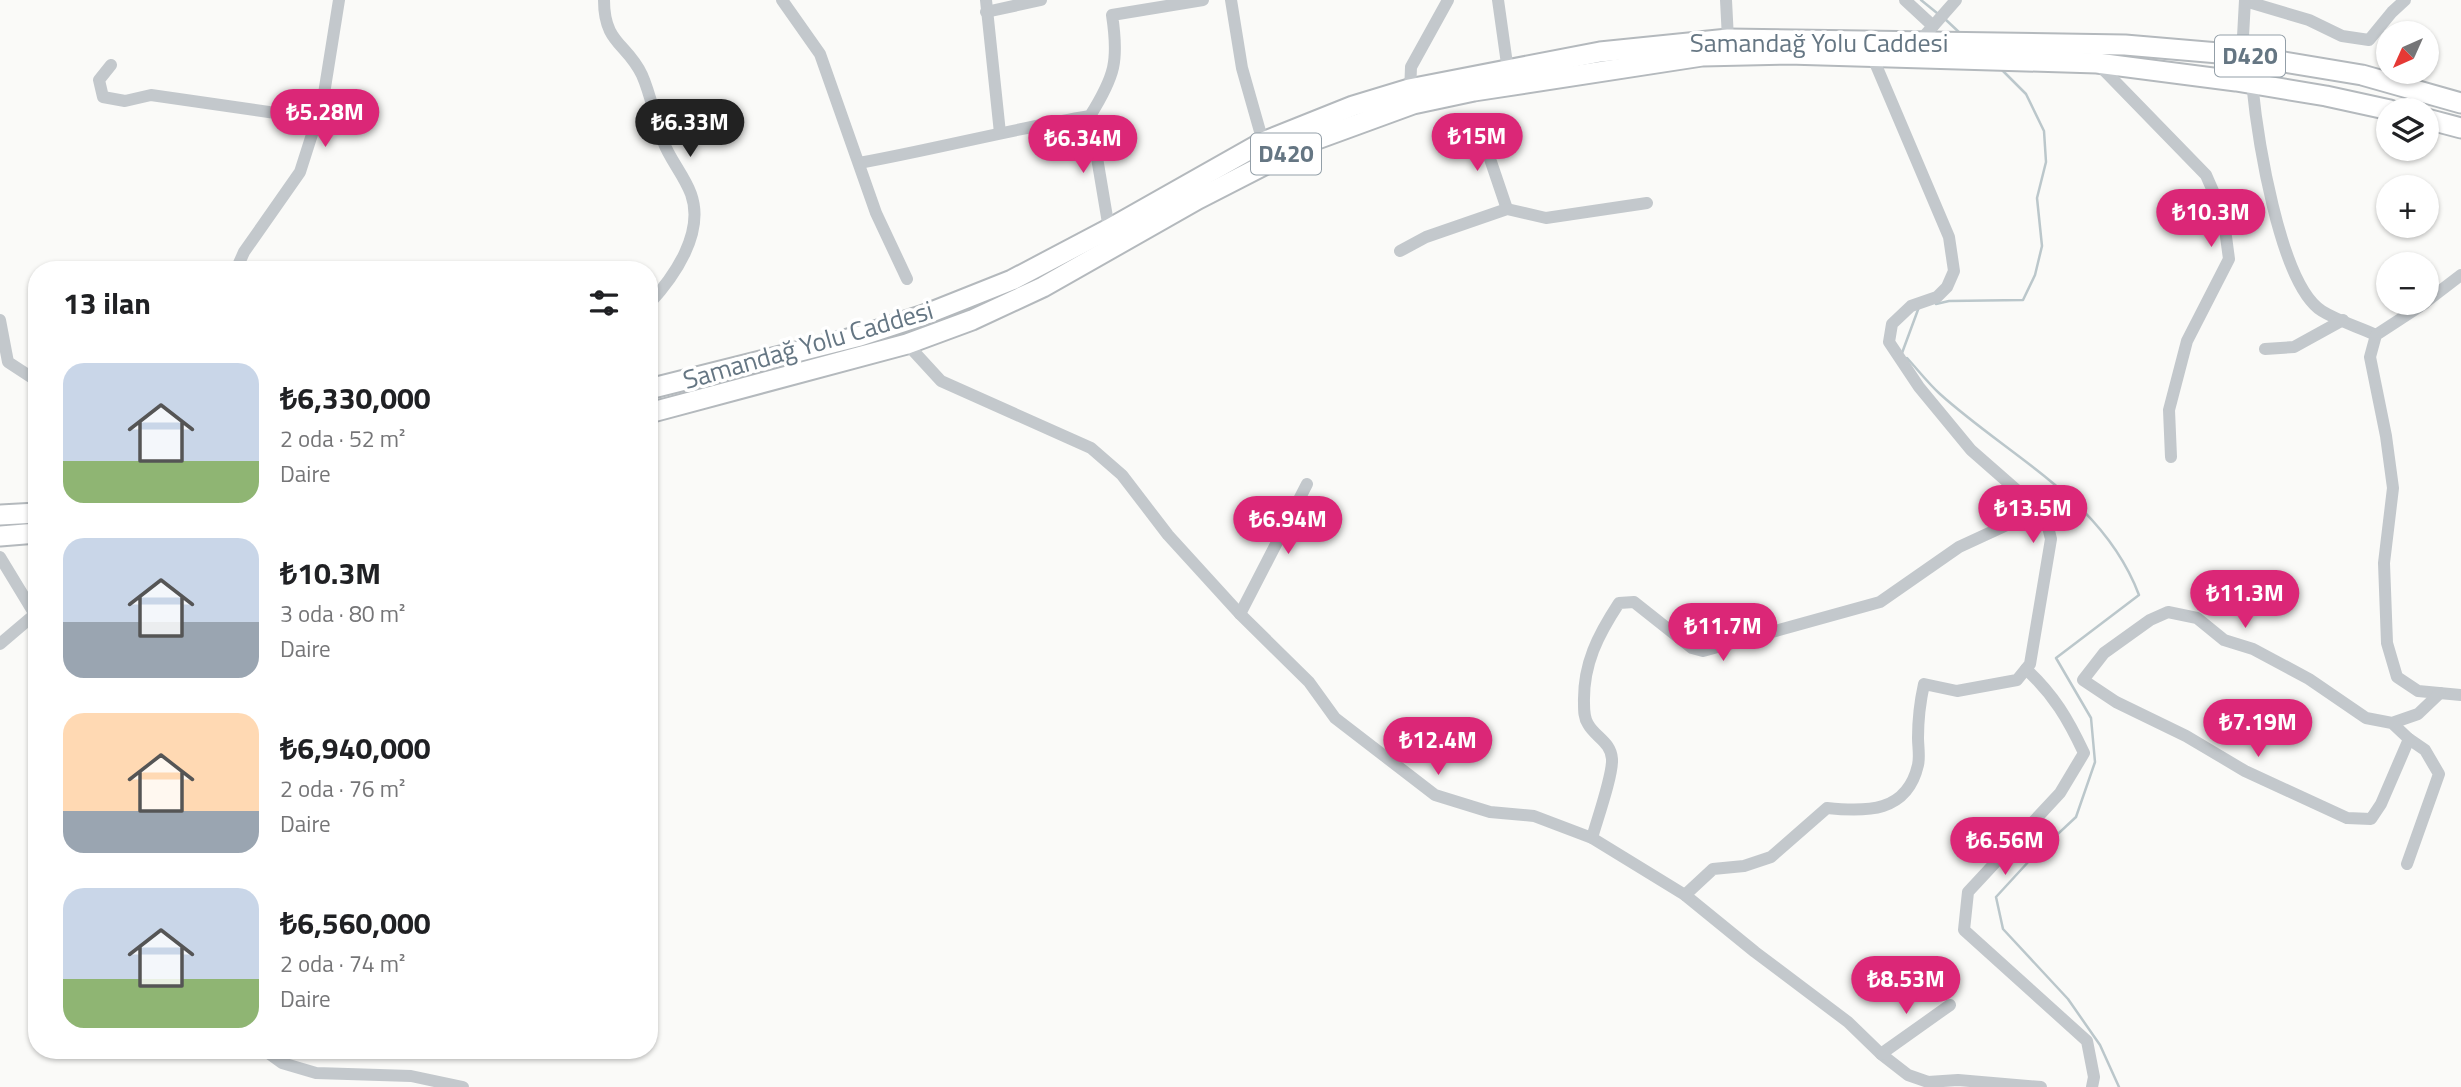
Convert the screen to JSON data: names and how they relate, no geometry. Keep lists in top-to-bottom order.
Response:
{
  "streets": {
    "highway": ["Samandağ Yolu Caddesi", "D420"]
  },
  "north": "bottom left",
  "page": {
    "map_buttons": ["+", "−"],
    "price": [
      "₺5.28M",
      "₺6.33M",
      "₺15M",
      "₺6.34M",
      "₺10.3M",
      "₺13.5M",
      "₺6.94M",
      "₺11.3M",
      "₺11.7M",
      "₺7.19M",
      "₺12.4M",
      "₺6.56M",
      "₺8.53M"
    ],
    "heading": "13 ilan",
    "list": [
      {
        "name": "₺6,330,000",
        "note": "2 oda · 52 m² · Daire"
      },
      {
        "name": "₺10.3M",
        "note": "3 oda · 80 m² · Daire"
      },
      {
        "name": "₺6,940,000",
        "note": "2 oda · 76 m² · Daire"
      },
      {
        "name": "₺6,560,000",
        "note": "2 oda · 74 m² · Daire"
      }
    ]
  }
}
